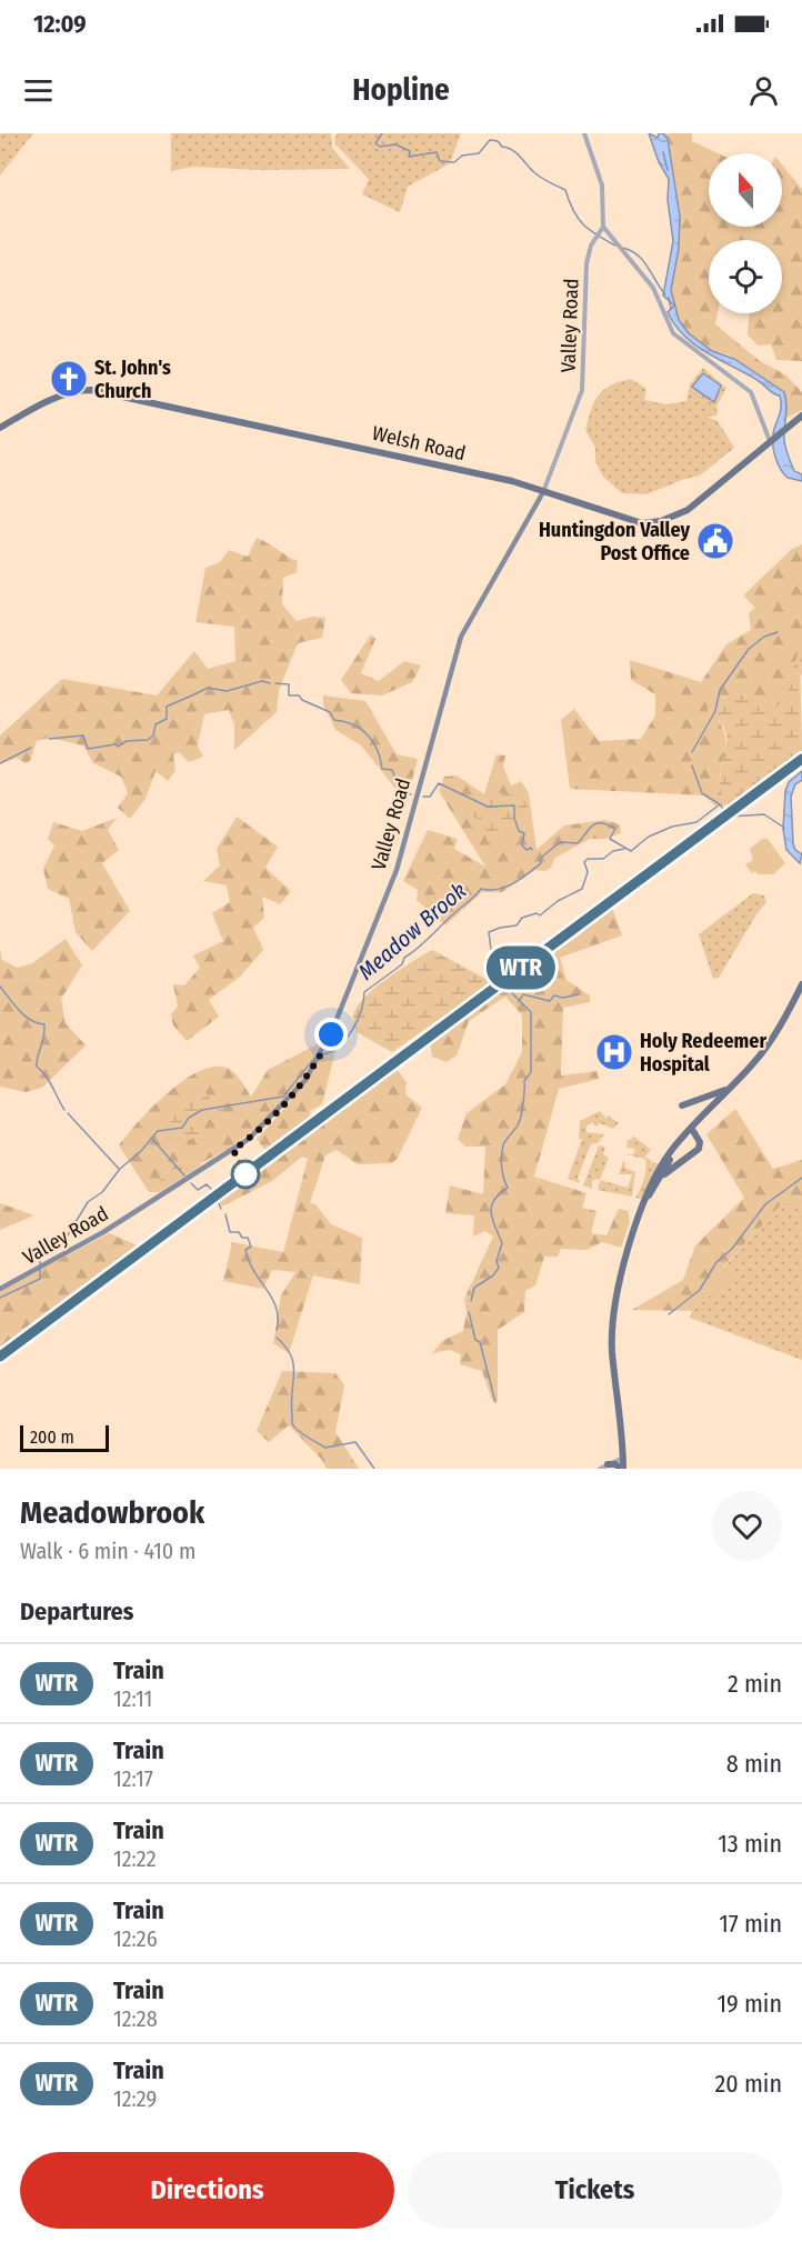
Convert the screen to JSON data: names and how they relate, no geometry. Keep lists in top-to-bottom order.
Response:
{
  "streets": {
    "main road": ["Valley Road", "Welsh Road"]
  },
  "crossings": [
    ["Valley Road", "Welsh Road"]
  ],
  "water": ["Meadow Brook"],
  "places": {
    "church": ["St. John's Church"],
    "public building": ["Huntingdon Valley Post Office"],
    "hospital": ["Holy Redeemer Hospital"]
  },
  "scale_bar": "200 m",
  "north": "top",
  "page": {
    "status": "12:09",
    "header": "Hopline",
    "on_map": "WTR",
    "scale": "200 m",
    "heading": [
      ["Meadowbrook", "Walk · 6 min · 410 m"],
      "Departures"
    ],
    "list": [
      {
        "mark": "WTR",
        "name": "Train",
        "note": "12:11",
        "value": "2 min"
      },
      {
        "mark": "WTR",
        "name": "Train",
        "note": "12:17",
        "value": "8 min"
      },
      {
        "mark": "WTR",
        "name": "Train",
        "note": "12:22",
        "value": "13 min"
      },
      {
        "mark": "WTR",
        "name": "Train",
        "note": "12:26",
        "value": "17 min"
      },
      {
        "mark": "WTR",
        "name": "Train",
        "note": "12:28",
        "value": "19 min"
      },
      {
        "mark": "WTR",
        "name": "Train",
        "note": "12:29",
        "value": "20 min"
      }
    ],
    "buttons": ["Directions", "Tickets"]
  }
}
